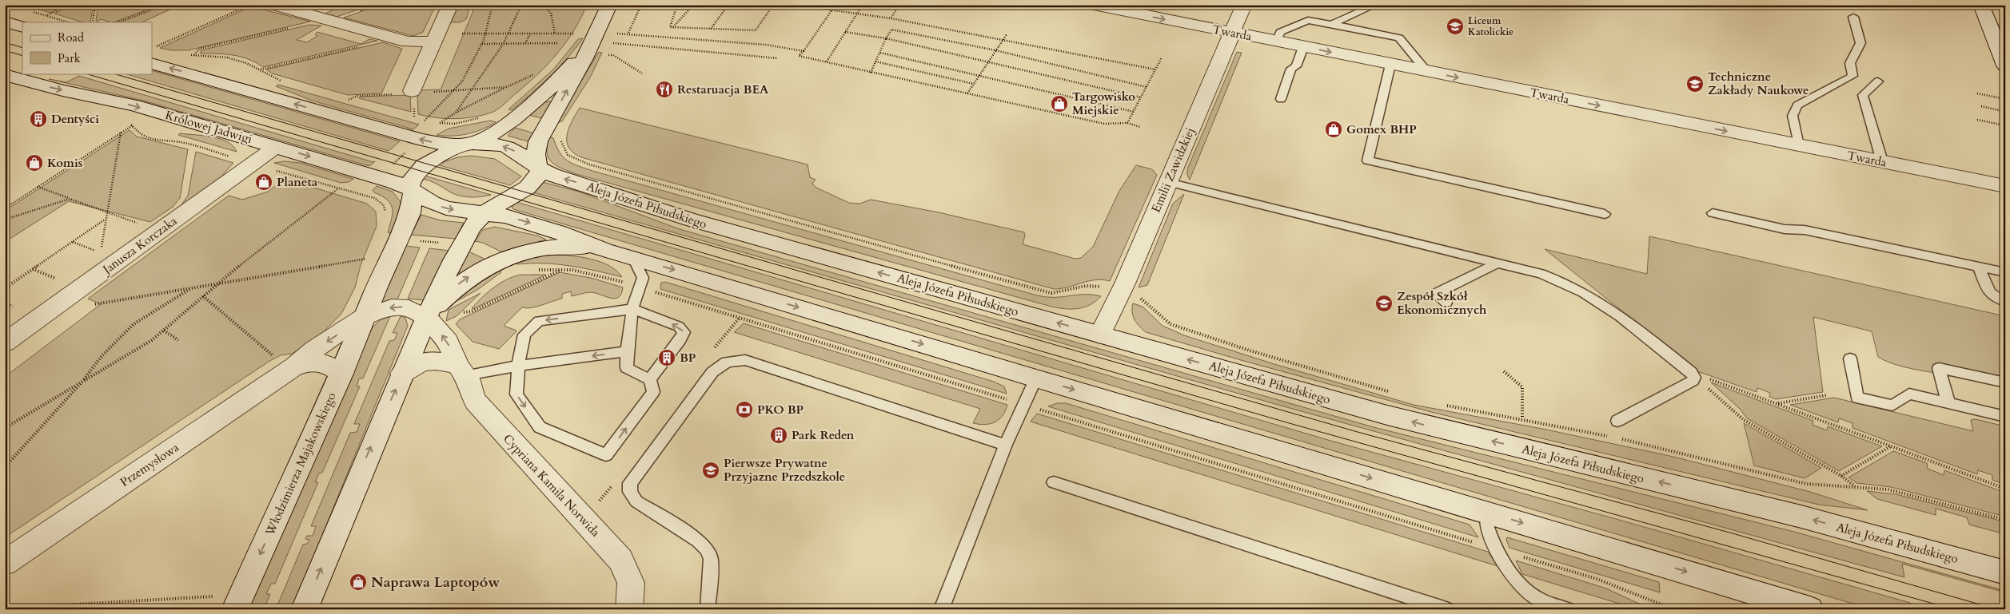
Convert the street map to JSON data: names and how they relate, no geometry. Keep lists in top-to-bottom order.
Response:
{
  "streets": {
    "street": [
      "Twarda",
      "Królowej Jadwigi",
      "Emilii Zawidzkiej",
      "Aleja Józefa Piłsudskiego",
      "Janusza Korczaka",
      "Włodzimierza Majakowskiego",
      "Przemysłowa",
      "Cypriana Kamila Norwida"
    ]
  },
  "crossings": [
    ["Twarda", "Emilii Zawidzkiej"],
    ["Królowej Jadwigi", "Janusza Korczaka"],
    ["Królowej Jadwigi", "Włodzimierza Majakowskiego"],
    ["Emilii Zawidzkiej", "Aleja Józefa Piłsudskiego"],
    ["Aleja Józefa Piłsudskiego", "Włodzimierza Majakowskiego"],
    ["Włodzimierza Majakowskiego", "Przemysłowa"]
  ],
  "one_way": ["Twarda"],
  "places": {
    "school or university": [
      "Liceum Katolickie",
      "Techniczne Zakłady Naukowe",
      "Zespół Szkół Ekonomicznych",
      "Pierwsze Prywatne Przyjazne Przedszkole"
    ],
    "restaurant": ["Restaruacja BEA"],
    "shop": [
      "Targowisko Miejskie",
      "Gomex BHP",
      "Komis",
      "Planeta",
      "Naprawa Laptopów"
    ],
    "building": ["Dentyści", "BP", "Park Reden"],
    "bank": ["PKO BP"]
  },
  "legend": ["Road", "Park"]
}
